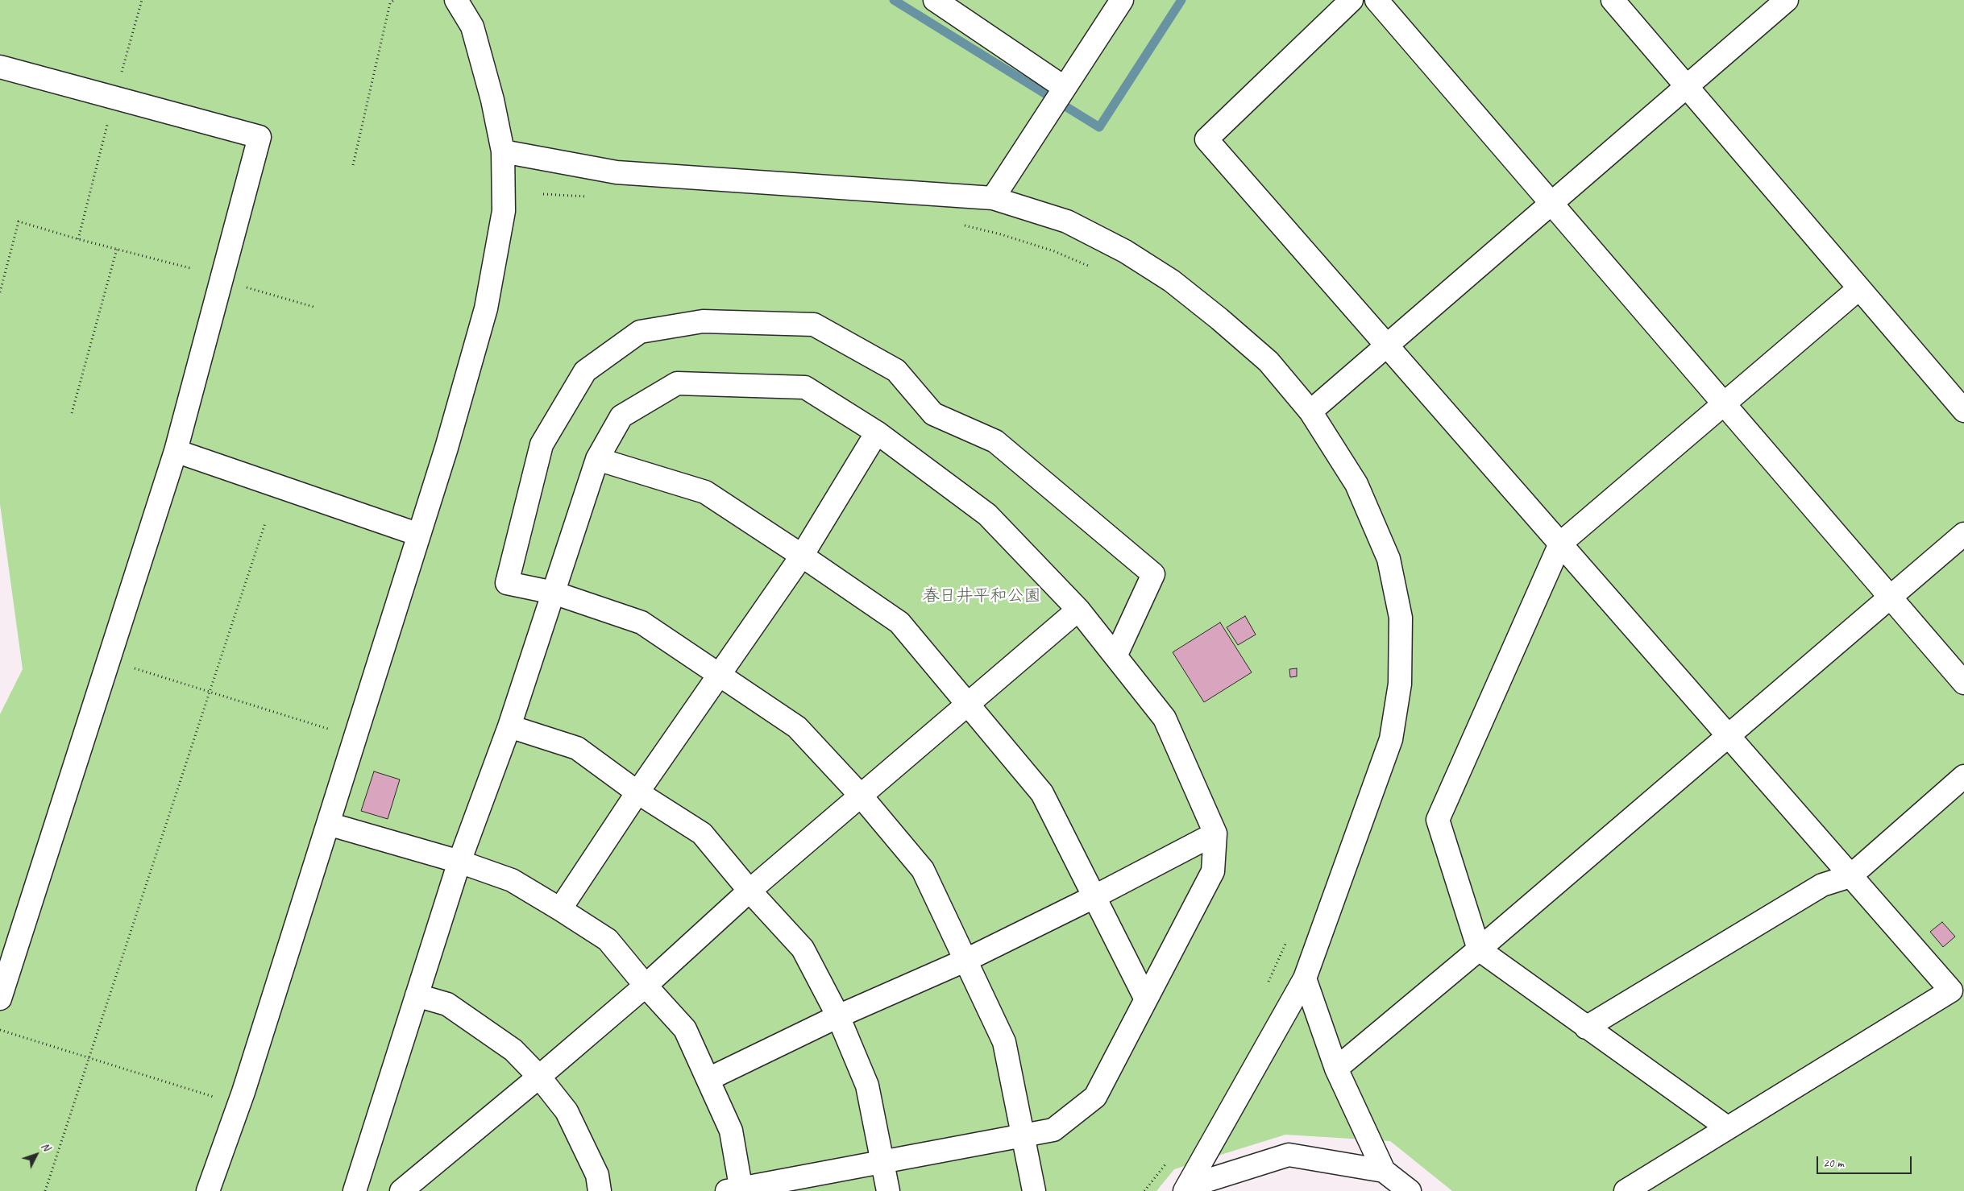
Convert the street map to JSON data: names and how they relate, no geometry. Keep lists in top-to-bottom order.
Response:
{
  "parks": ["春日井平和公園"],
  "scale_bar": "20 m",
  "north": "top right"
}
